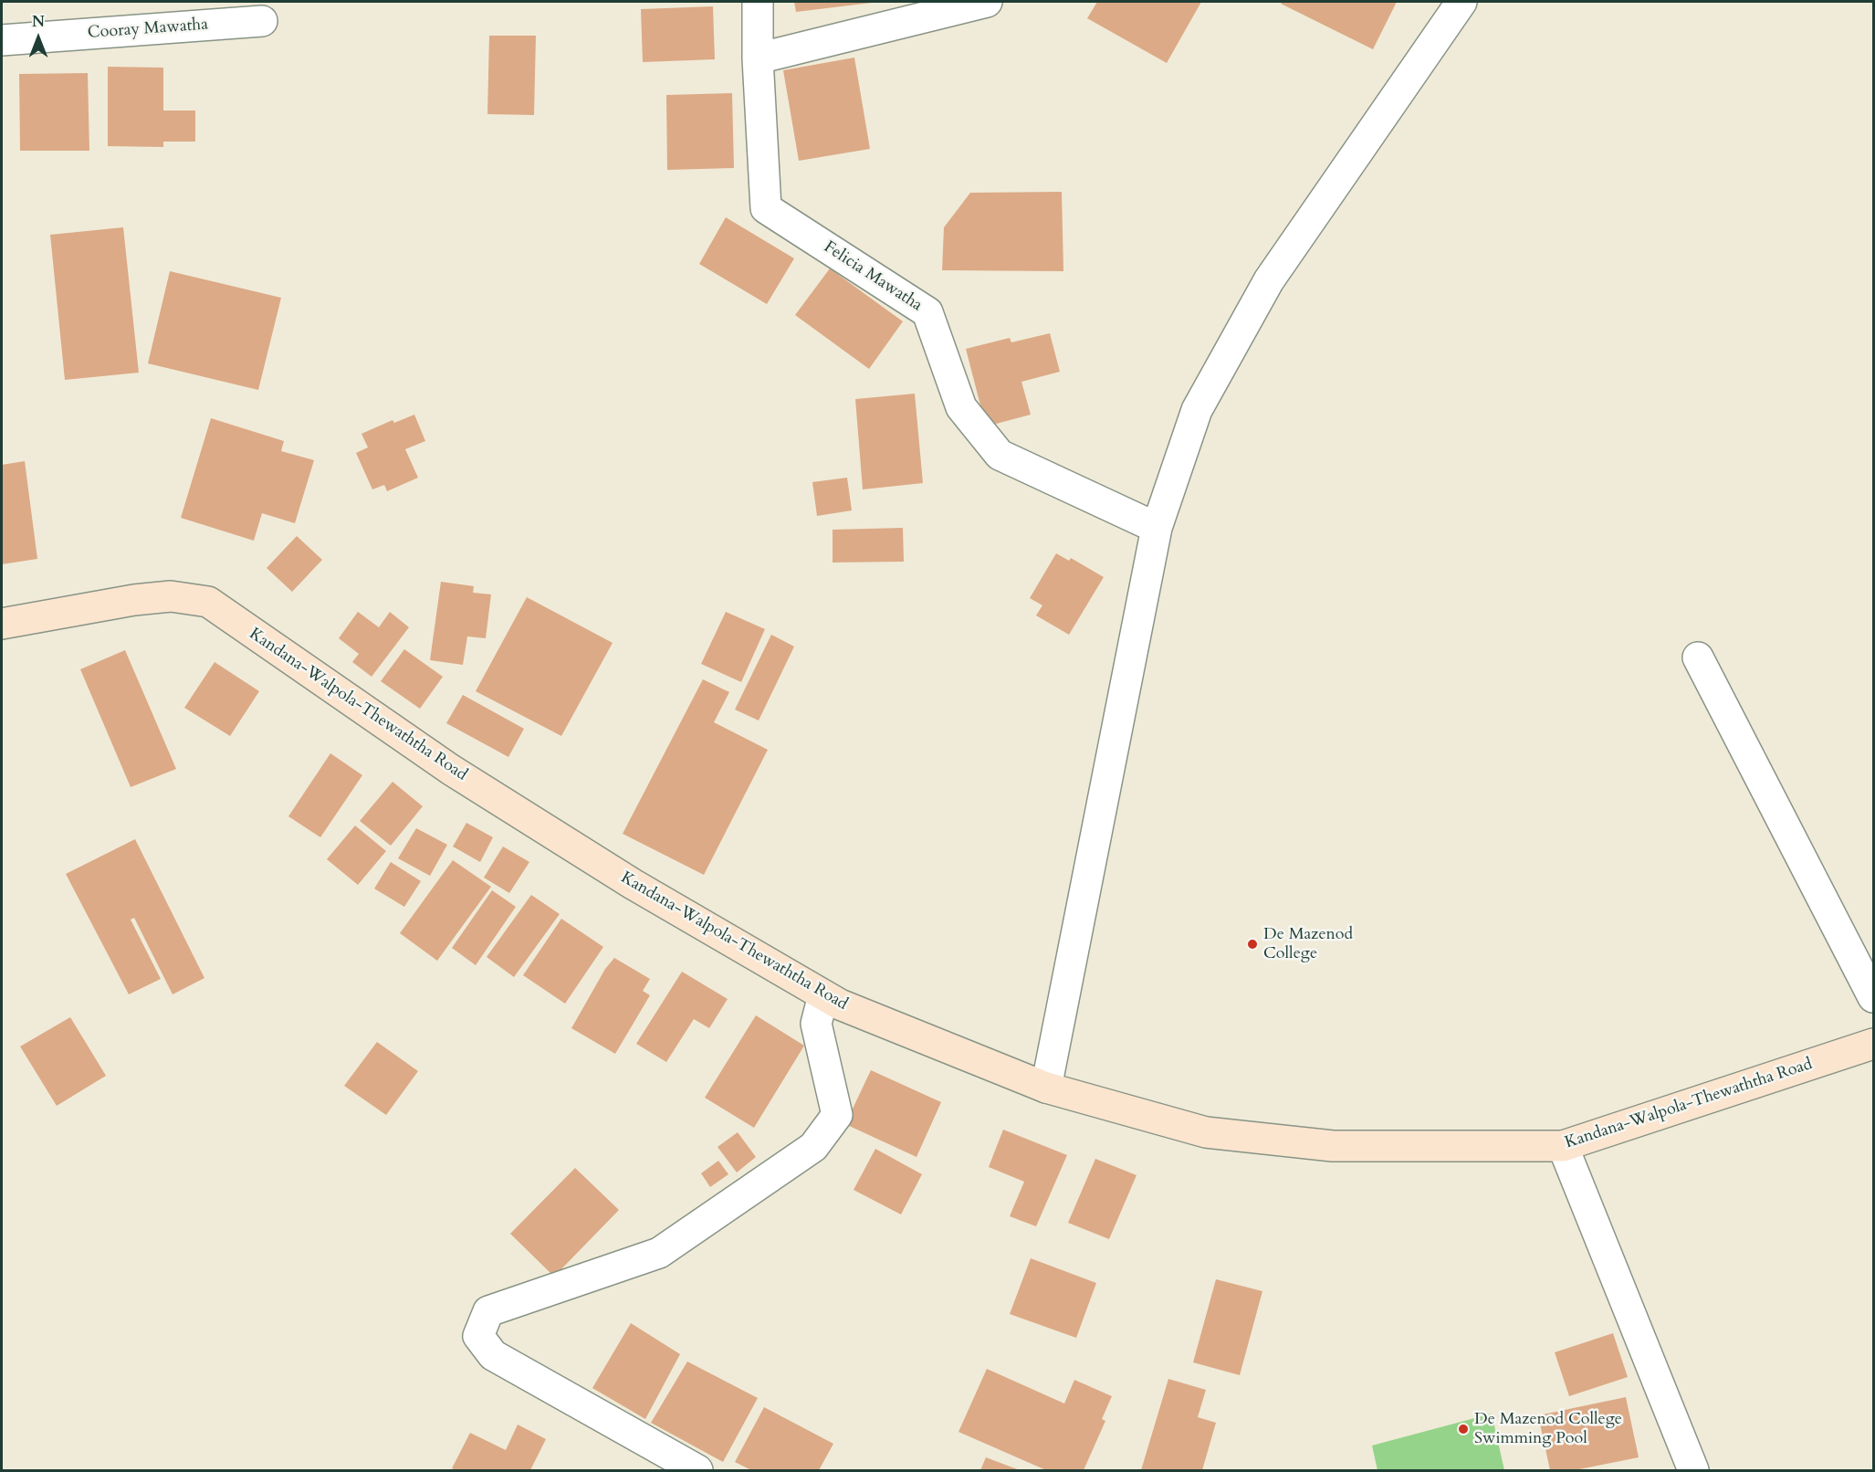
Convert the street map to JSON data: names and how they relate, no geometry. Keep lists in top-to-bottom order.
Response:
{
  "streets": {
    "street": ["Cooray Mawatha", "Felicia Mawatha", "Kandana-Walpola-Thewaththa Road"]
  },
  "places": ["De Mazenod College", "De Mazenod College Swimming Pool"],
  "north": "top"
}
